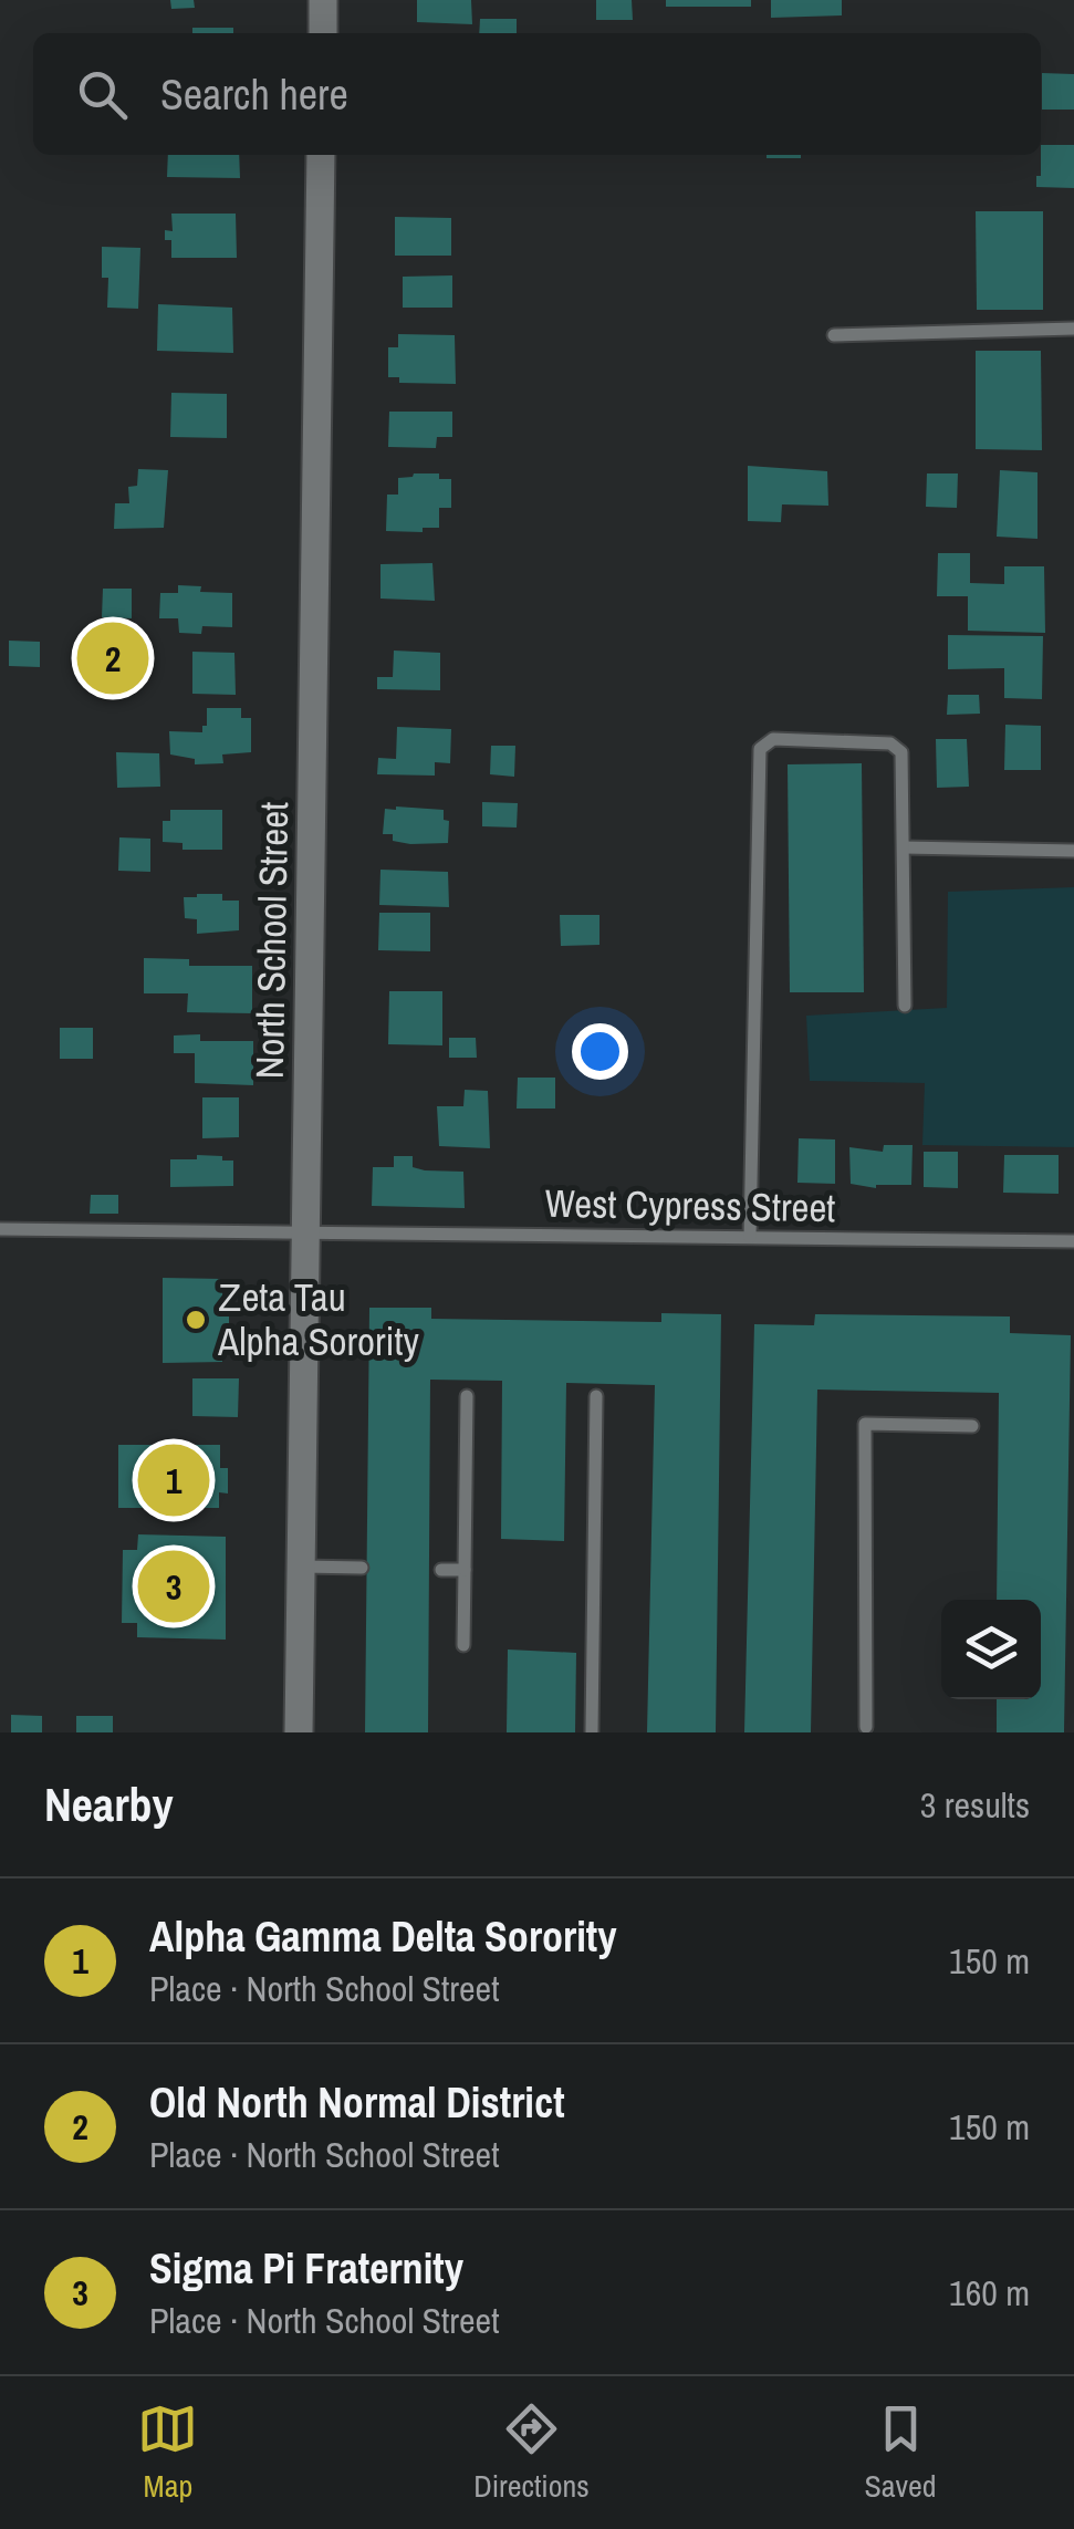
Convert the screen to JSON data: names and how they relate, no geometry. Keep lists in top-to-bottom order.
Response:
{
  "streets": {
    "street": ["North School Street"],
    "lane": ["West Cypress Street"]
  },
  "crossings": [
    ["North School Street", "West Cypress Street"]
  ],
  "places": ["Ζeta Tau Alpha Sorority"],
  "page": {
    "search": "Search here",
    "pins": ["2", "1", "3"],
    "heading": ["Nearby", "3 results"],
    "list": [
      {
        "mark": "1",
        "name": "Alpha Gamma Delta Sorority",
        "note": "Place · North School Street",
        "value": "150 m"
      },
      {
        "mark": "2",
        "name": "Old North Normal District",
        "note": "Place · North School Street",
        "value": "150 m"
      },
      {
        "mark": "3",
        "name": "Sigma Pi Fraternity",
        "note": "Place · North School Street",
        "value": "160 m"
      }
    ],
    "nav": ["Map", "Directions", "Saved"]
  }
}
